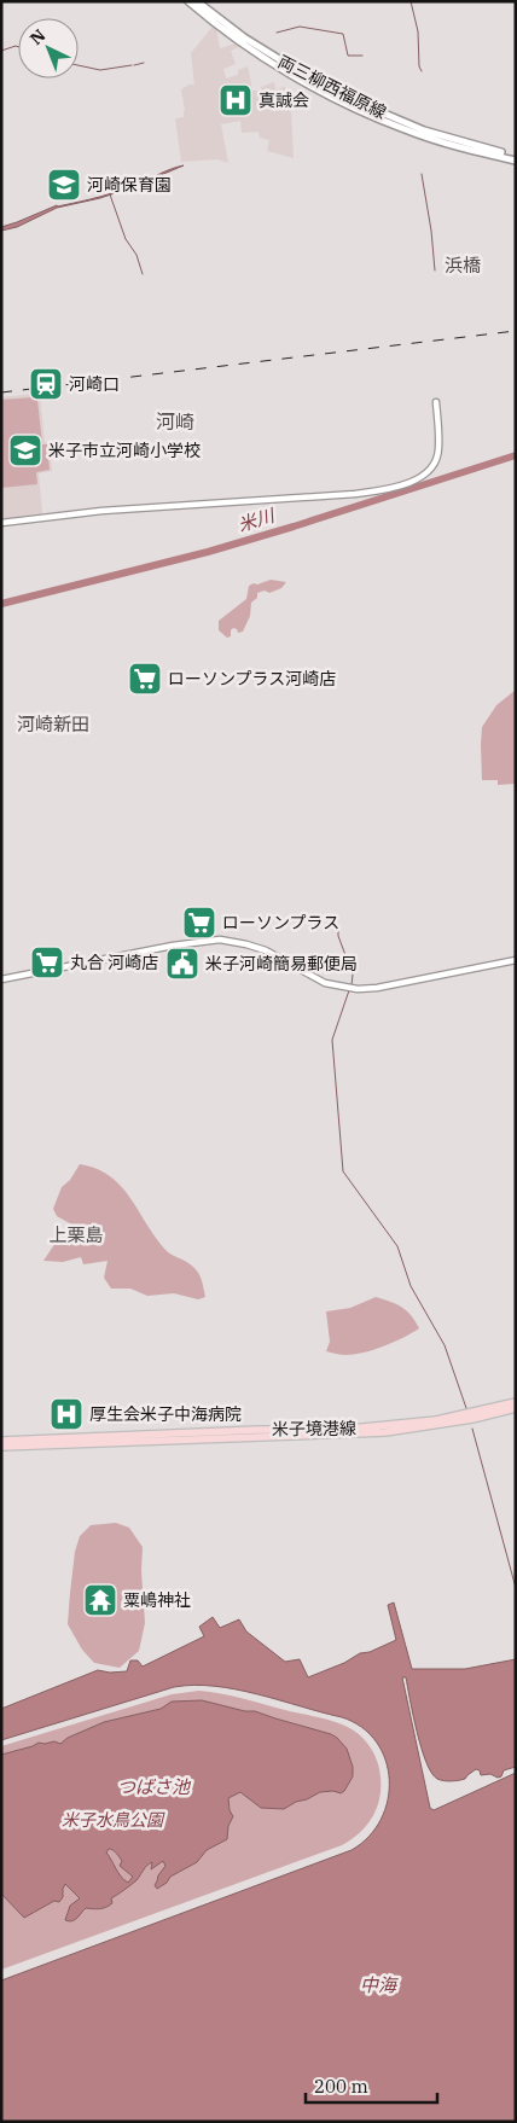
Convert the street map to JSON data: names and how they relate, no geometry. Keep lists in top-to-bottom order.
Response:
{
  "streets": {
    "main road": ["両三柳西福原線", "米子境港線"]
  },
  "districts": [
    "浜橋",
    "河崎",
    "河崎新田",
    "上栗島"
  ],
  "water": ["米川", "つばさ池", "中海"],
  "parks": ["米子水鳥公園"],
  "places": {
    "hospital": ["真誠会", "厚生会米子中海病院"],
    "school or university": ["河崎保育園", "米子市立河崎小学校"],
    "station": ["河崎口"],
    "supermarket": ["ローソンプラス河崎店", "ローソンプラス", "丸合 河崎店"],
    "public building": ["米子河崎簡易郵便局"],
    "temple": ["粟嶋神社"]
  },
  "scale_bar": "200 m",
  "north": "top left"
}
